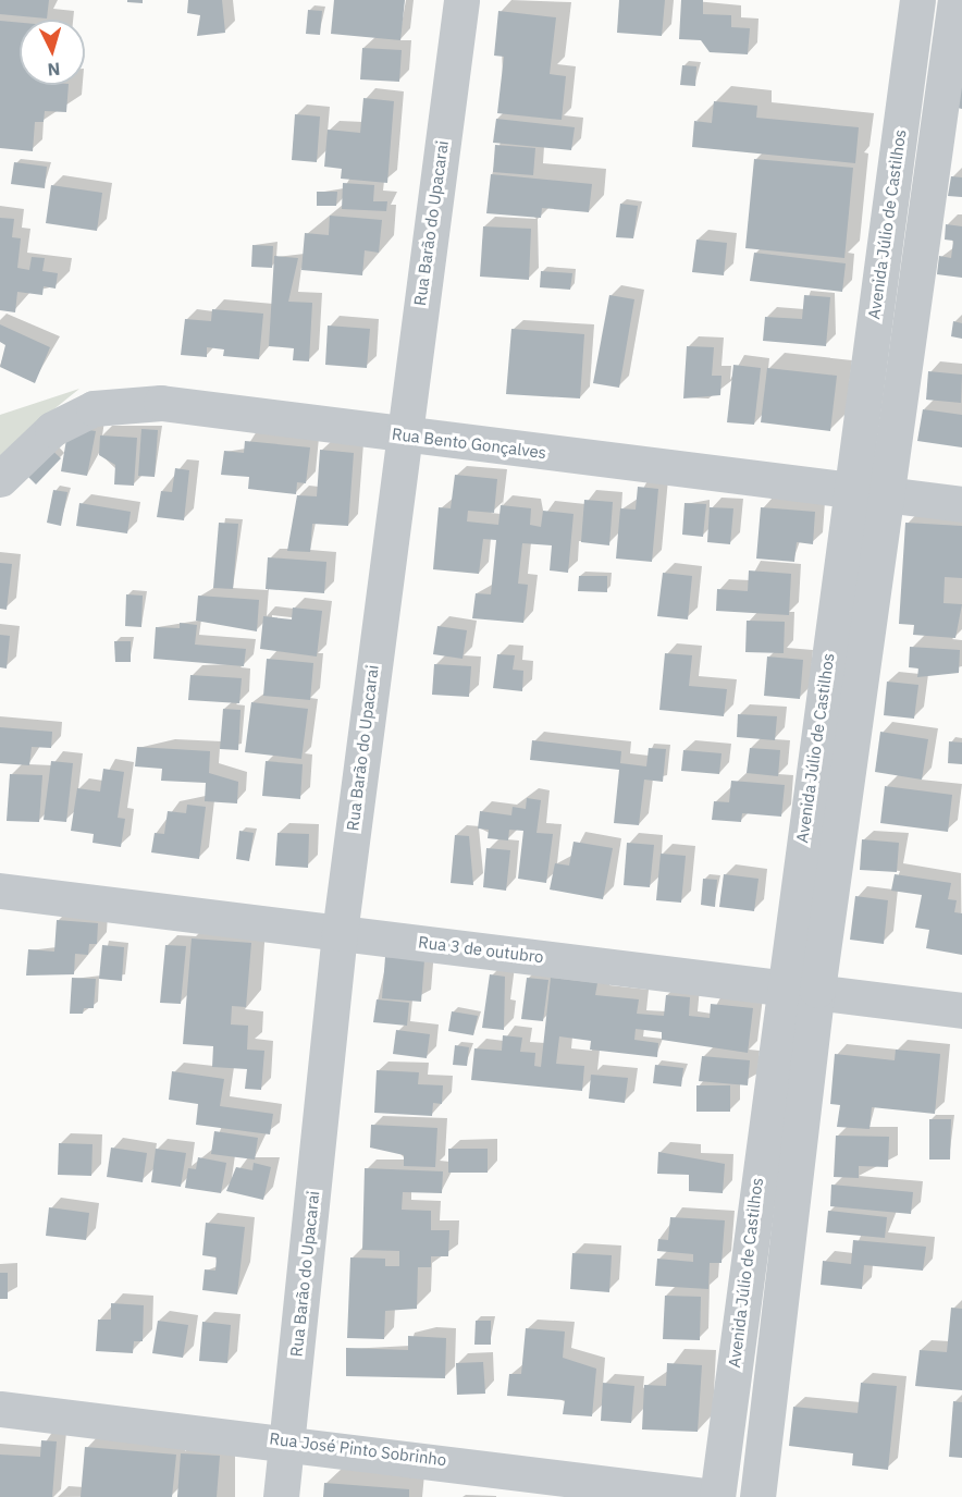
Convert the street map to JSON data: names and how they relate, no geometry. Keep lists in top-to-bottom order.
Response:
{
  "streets": {
    "street": [
      "Rua Barão do Upacarai",
      "Avenida Júlio de Castilhos",
      "Rua Bento Gonçalves",
      "Rua 3 de outubro",
      "Rua José Pinto Sobrinho"
    ]
  },
  "crossings": [
    ["Rua Barão do Upacarai", "Rua Bento Gonçalves"],
    ["Rua Barão do Upacarai", "Rua 3 de outubro"],
    ["Rua Barão do Upacarai", "Rua José Pinto Sobrinho"],
    ["Avenida Júlio de Castilhos", "Rua Bento Gonçalves"],
    ["Avenida Júlio de Castilhos", "Rua 3 de outubro"],
    ["Avenida Júlio de Castilhos", "Rua José Pinto Sobrinho"]
  ],
  "north": "bottom"
}
